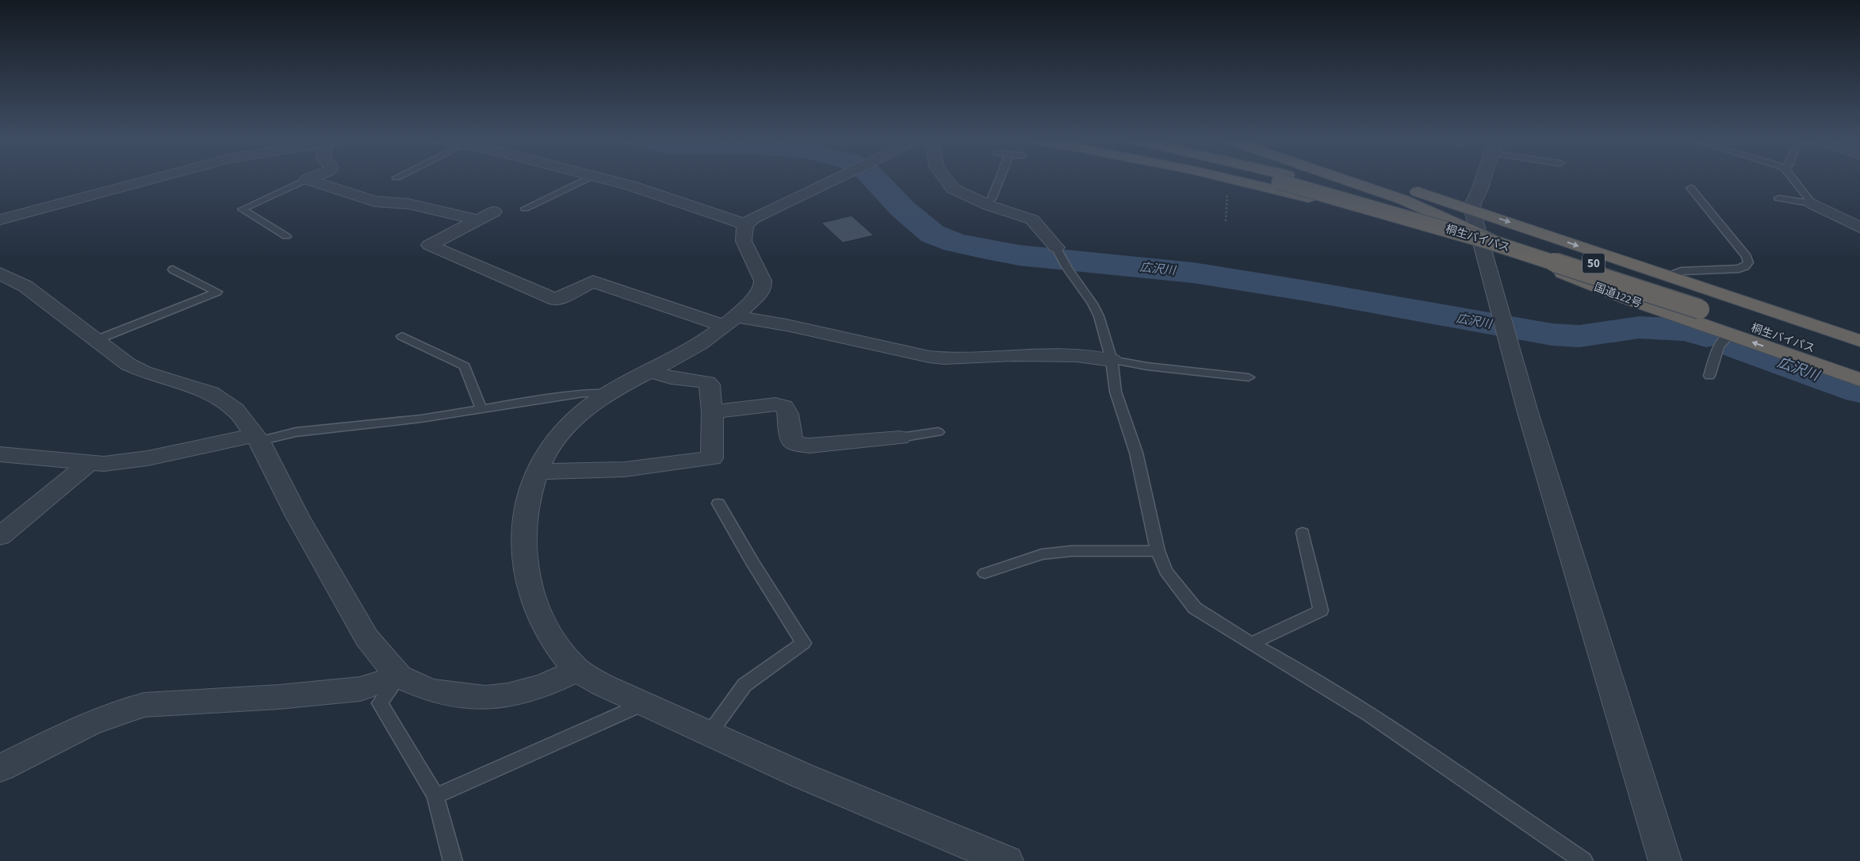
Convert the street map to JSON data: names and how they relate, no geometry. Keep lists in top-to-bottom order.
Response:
{
  "streets": {
    "highway": ["桐生バイパス", "50", "国道122号"]
  },
  "crossings": [
    ["50", "国道122号"]
  ],
  "water": ["広沢川"]
}
